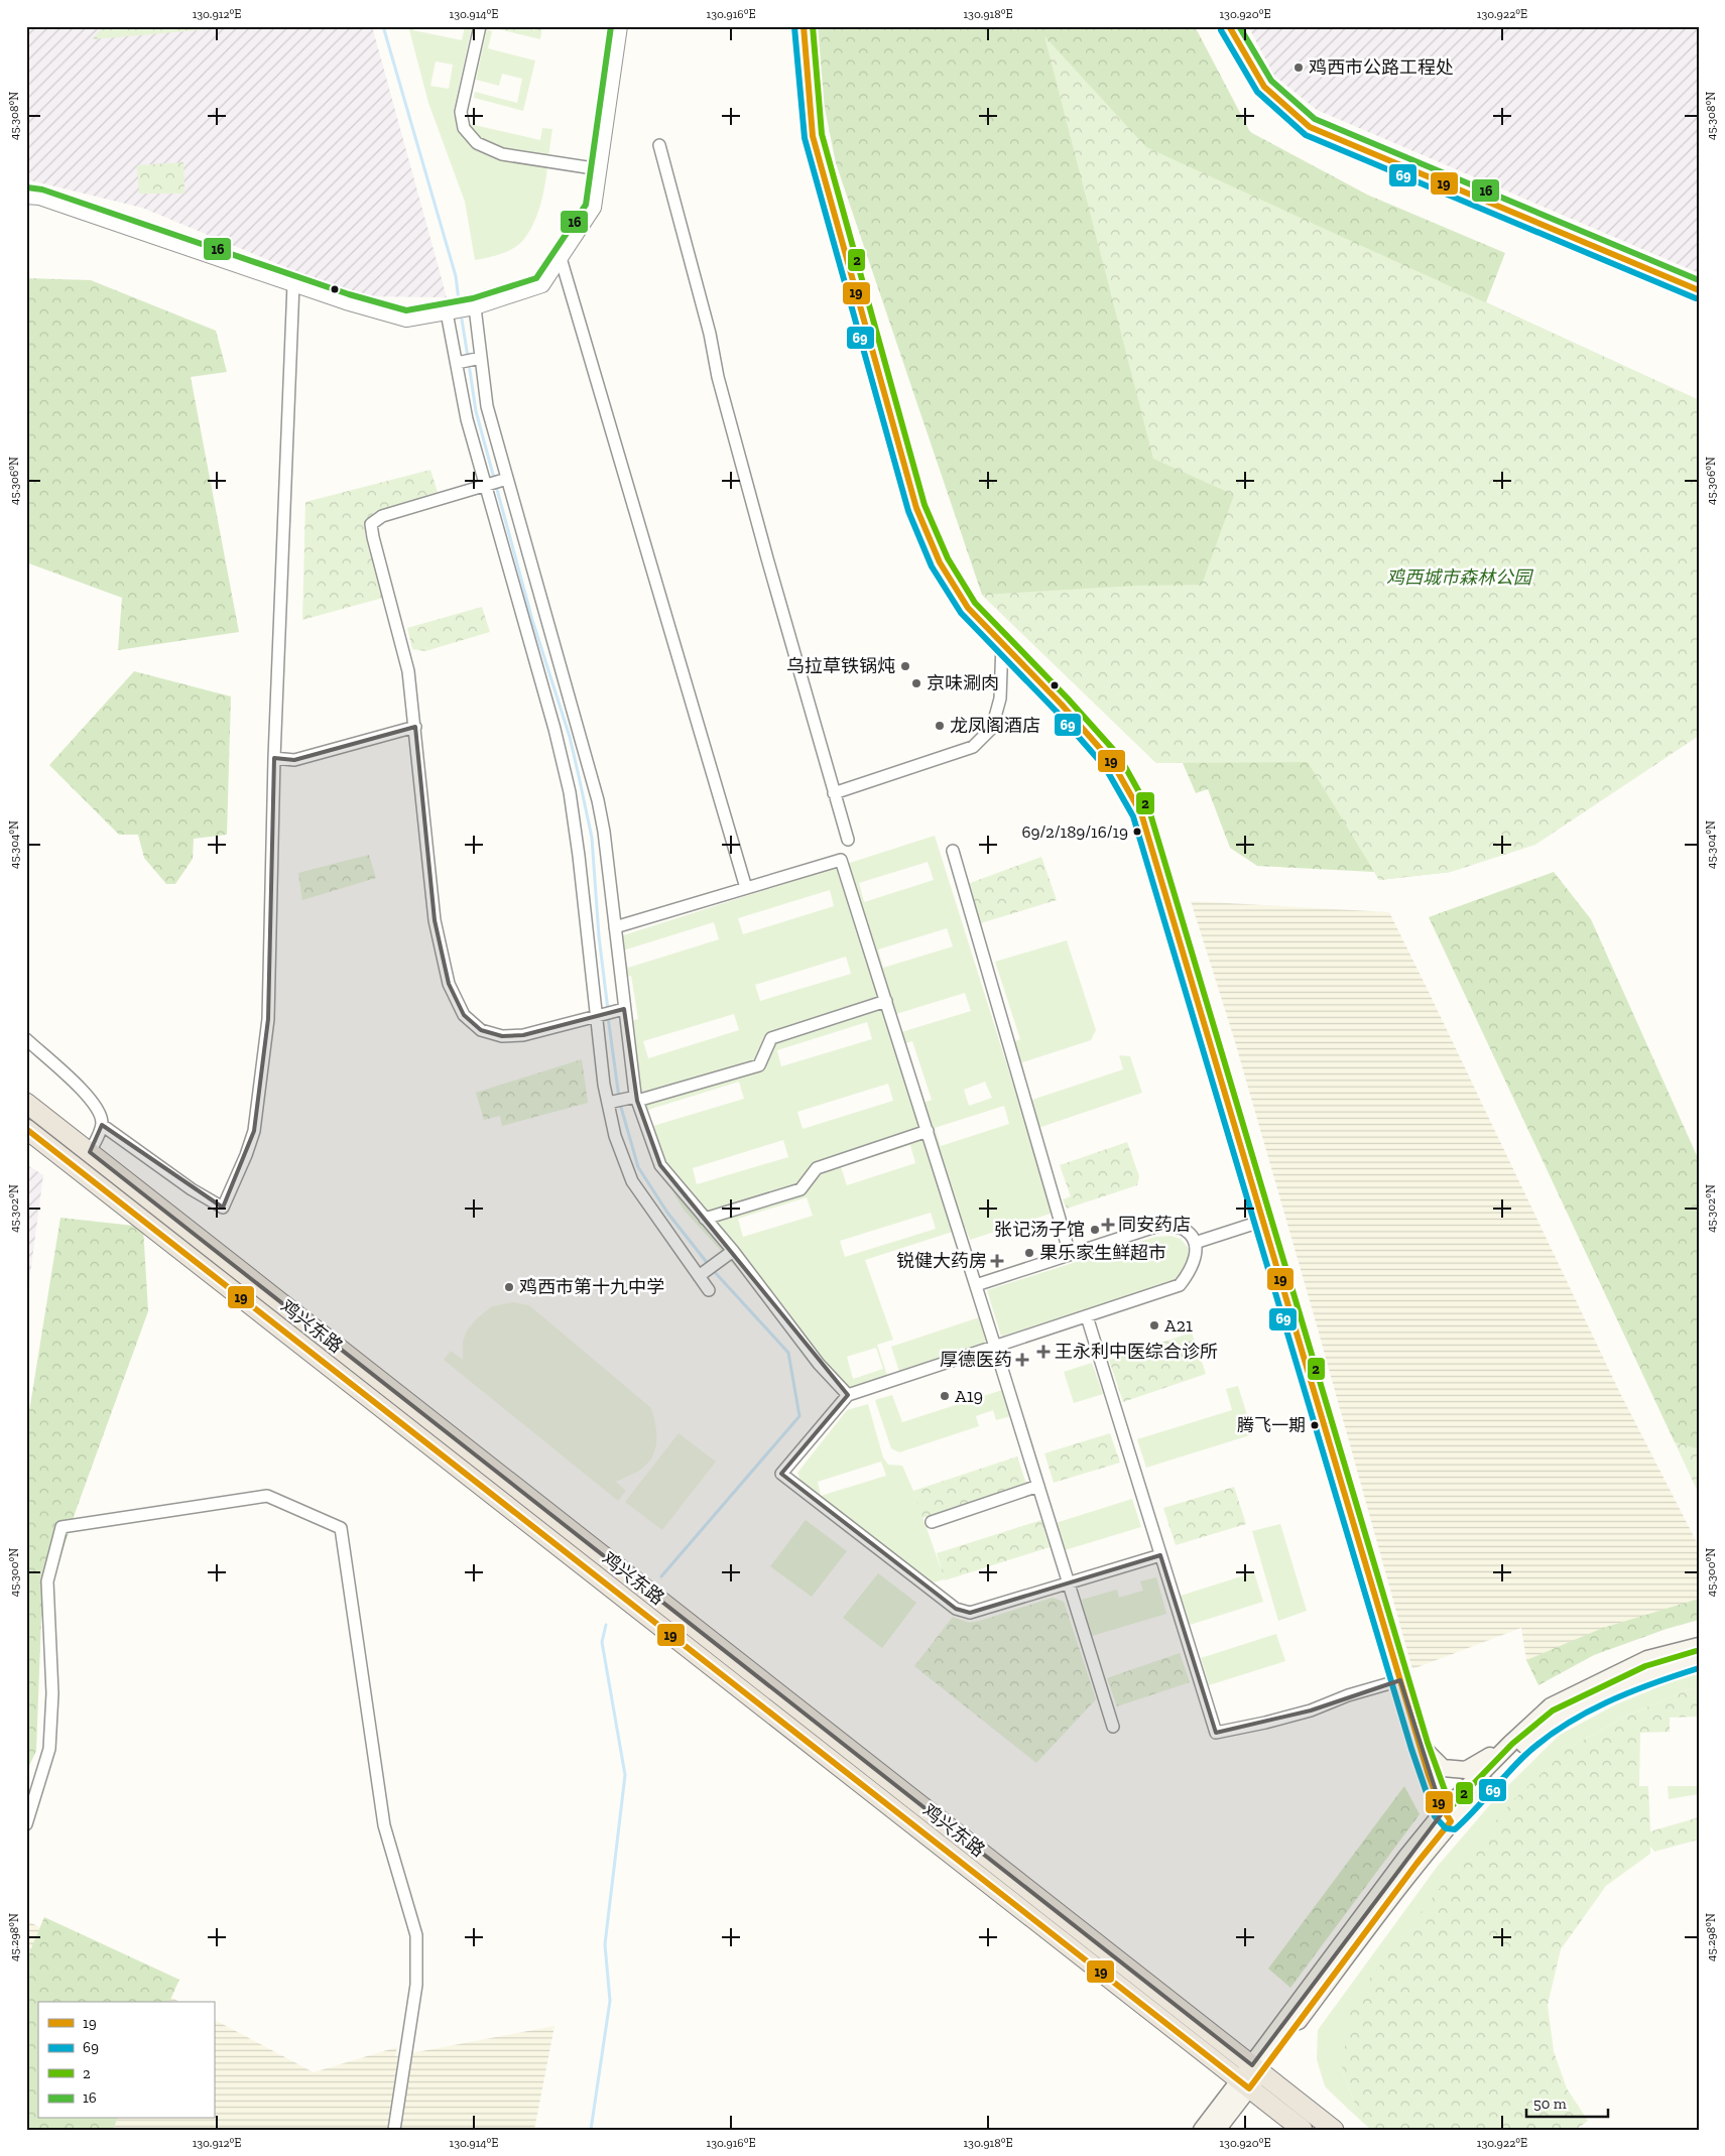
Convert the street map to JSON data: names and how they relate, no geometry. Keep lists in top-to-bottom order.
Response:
{
  "streets": {
    "highway": ["鸡兴东路"]
  },
  "parks": ["鸡西城市森林公园"],
  "places": {
    "other": [
      "鸡西市公路工程处",
      "乌拉草铁锅炖",
      "京味涮肉",
      "龙凤阁酒店",
      "69/2/189/16/19",
      "张记汤子馆",
      "果乐家生鲜超市",
      "鸡西市第十九中学",
      "A21",
      "A19",
      "腾飞一期"
    ],
    "health": [
      "同安药店",
      "锐健大药房",
      "王永利中医综合诊所",
      "厚德医药"
    ]
  },
  "lines": [
    "transit line 19",
    "transit line 2",
    "transit line 16",
    "transit line 69"
  ],
  "legend": [
    "19",
    "69",
    "2",
    "16"
  ],
  "scale_bar": "50 m",
  "coordinates": [
    "130.912°E",
    "130.914°E",
    "130.916°E",
    "130.918°E",
    "130.920°E",
    "130.922°E",
    "45.308°N",
    "45.306°N",
    "45.304°N",
    "45.302°N",
    "45.300°N",
    "45.298°N"
  ]
}
